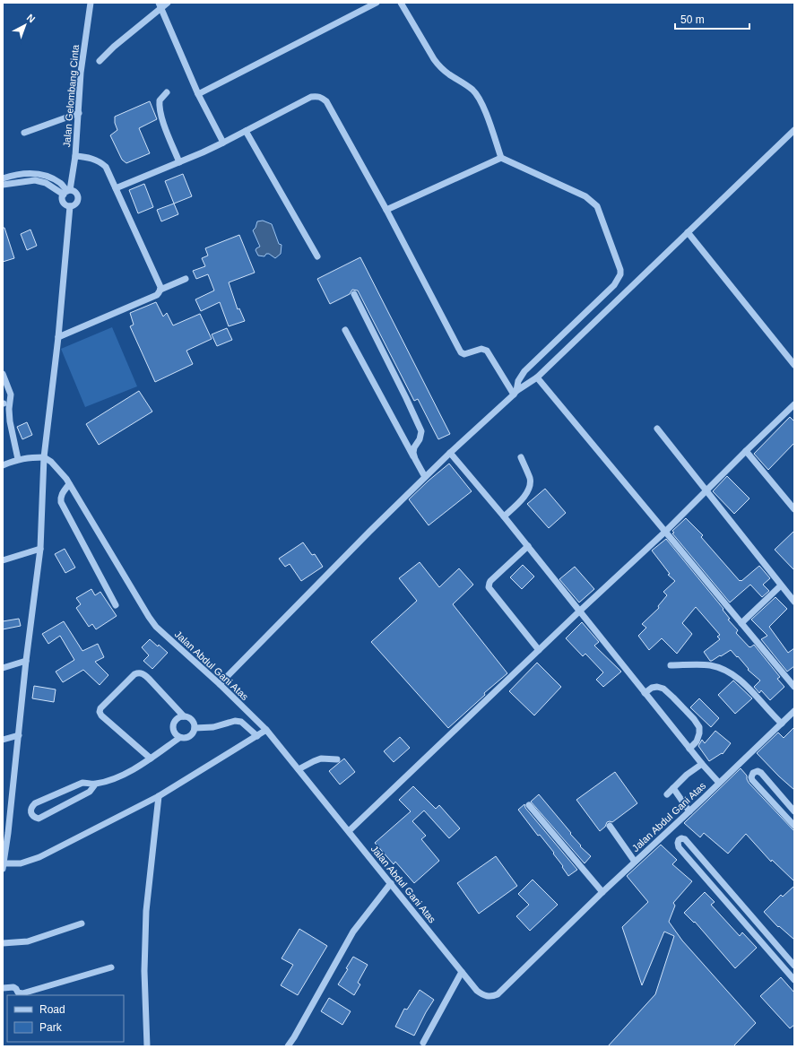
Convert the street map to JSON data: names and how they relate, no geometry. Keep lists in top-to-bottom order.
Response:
{
  "streets": {
    "street": ["Jalan Gelombang Cinta", "Jalan Abdul Gani Atas"]
  },
  "legend": ["Road", "Park"],
  "scale_bar": "50 m",
  "north": "top right"
}
